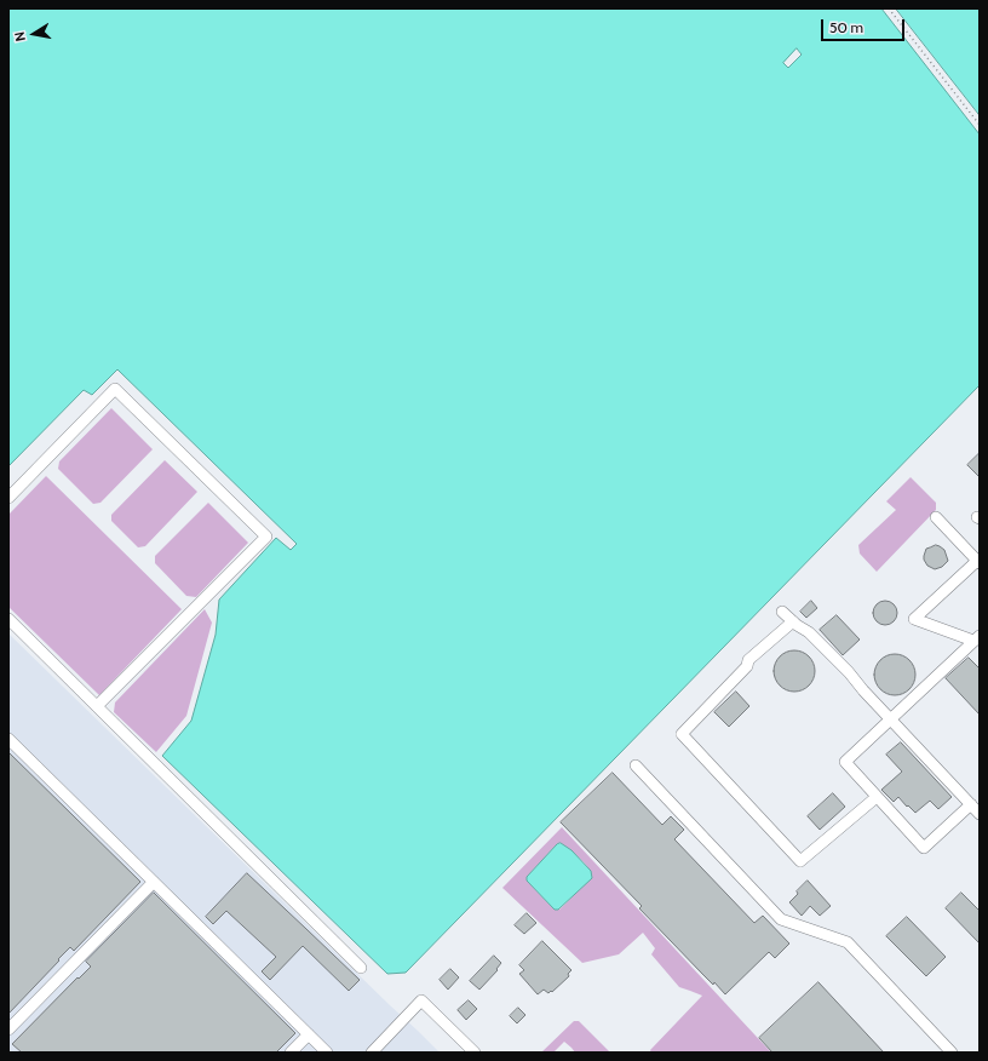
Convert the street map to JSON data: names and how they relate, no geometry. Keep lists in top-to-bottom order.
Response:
{
  "scale_bar": "50 m",
  "north": "left"
}
